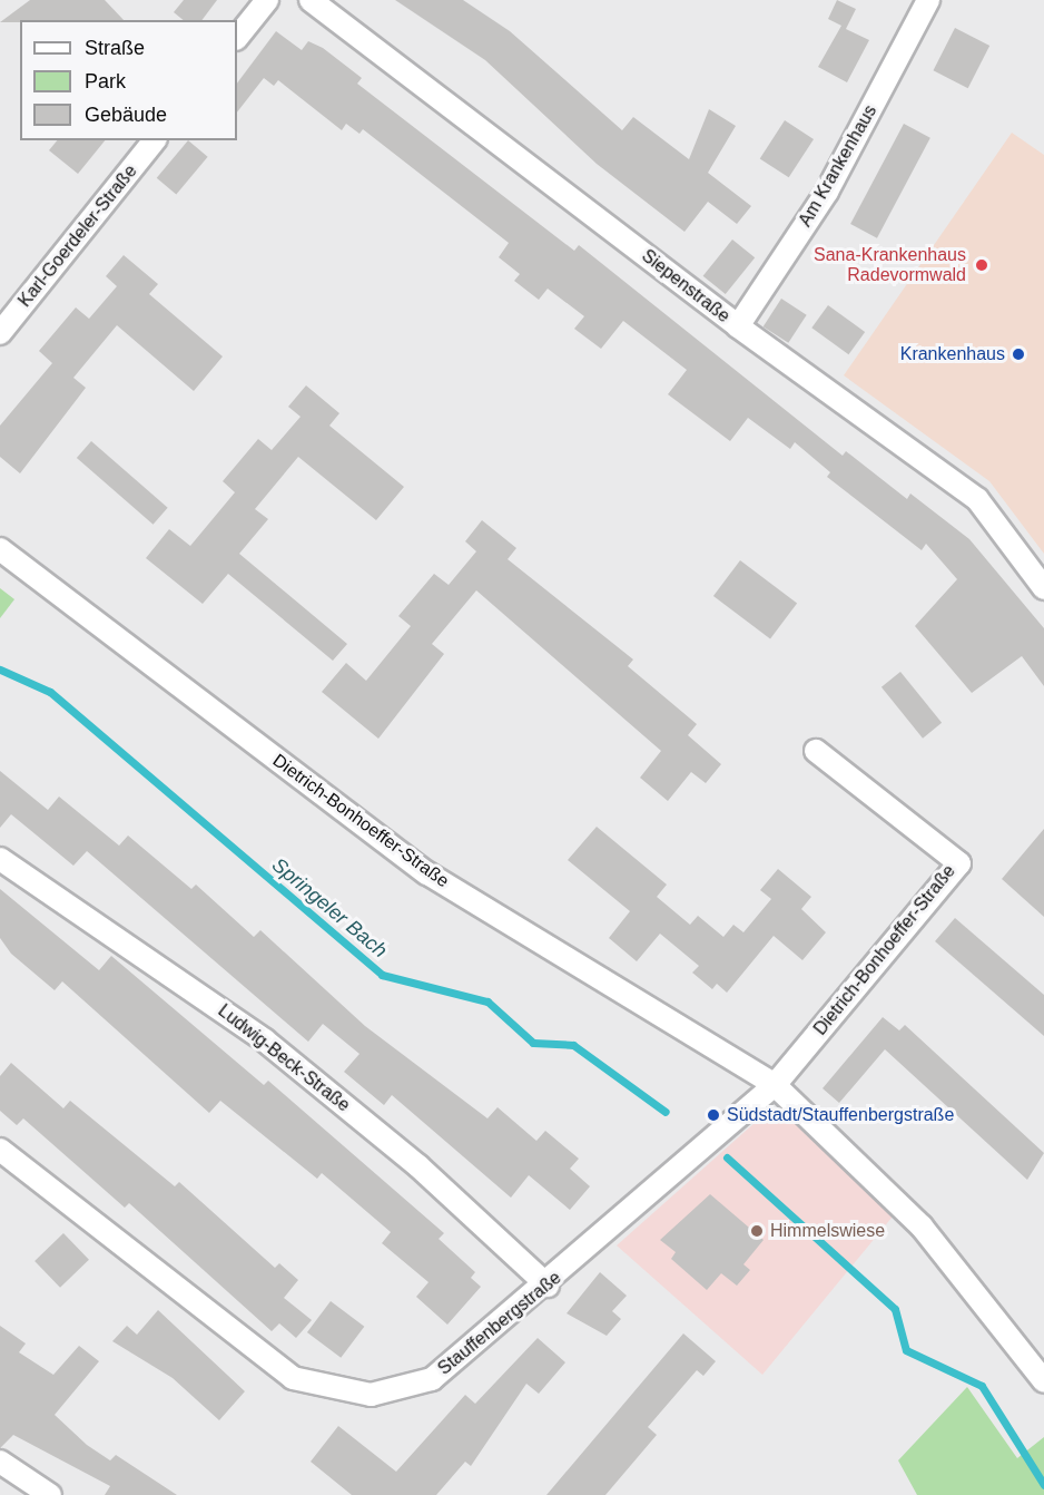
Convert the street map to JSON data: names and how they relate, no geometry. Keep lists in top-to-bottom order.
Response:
{
  "streets": {
    "street": [
      "Am Krankenhaus",
      "Karl-Goerdeler-Straße",
      "Siepenstraße",
      "Dietrich-Bonhoeffer-Straße",
      "Ludwig-Beck-Straße",
      "Stauffenbergstraße"
    ]
  },
  "crossings": [
    ["Am Krankenhaus", "Siepenstraße"],
    ["Dietrich-Bonhoeffer-Straße", "Stauffenbergstraße"],
    ["Ludwig-Beck-Straße", "Stauffenbergstraße"]
  ],
  "water": ["Springeler Bach"],
  "places": [
    "Sana-Krankenhaus Radevormwald",
    "Krankenhaus",
    "Südstadt/Stauffenbergstraße",
    "Himmelswiese"
  ],
  "legend": ["Straße", "Park", "Gebäude"]
}
